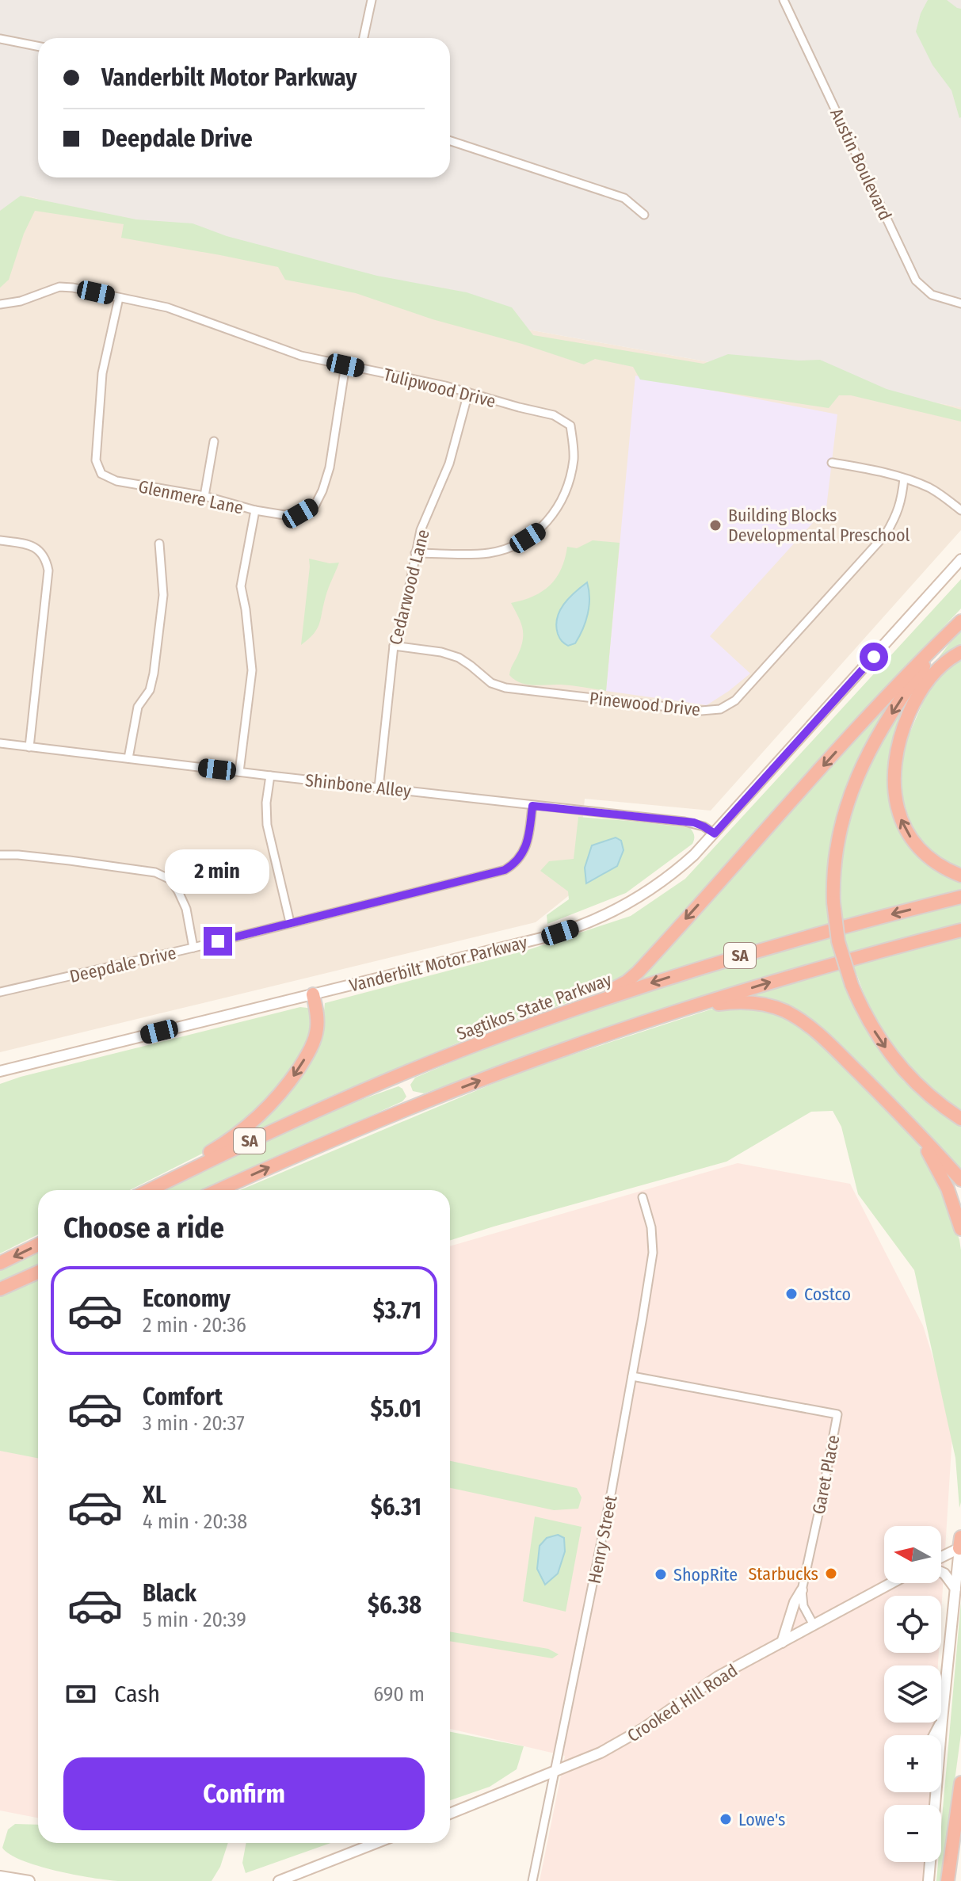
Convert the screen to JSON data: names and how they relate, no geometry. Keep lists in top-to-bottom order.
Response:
{
  "streets": {
    "highway": ["SA", "Sagtikos State Parkway"],
    "main road": ["Vanderbilt Motor Parkway", "Crooked Hill Road"],
    "street": [
      "Austin Boulevard",
      "Tulipwood Drive",
      "Glenmere Lane",
      "Cedarwood Lane",
      "Pinewood Drive",
      "Shinbone Alley",
      "Deepdale Drive",
      "Garet Place",
      "Henry Street"
    ]
  },
  "crossings": [
    ["Tulipwood Drive", "Glenmere Lane"],
    ["Tulipwood Drive", "Cedarwood Lane"],
    ["Cedarwood Lane", "Pinewood Drive"],
    ["Cedarwood Lane", "Shinbone Alley"],
    ["Shinbone Alley", "Vanderbilt Motor Parkway"],
    ["Shinbone Alley", "Deepdale Drive"],
    ["Garet Place", "Henry Street"],
    ["Garet Place", "Crooked Hill Road"],
    ["Henry Street", "Crooked Hill Road"]
  ],
  "places": [
    "Building Blocks Developmental Preschool",
    "Costco",
    "Starbucks",
    "ShopRite",
    "Lowe's"
  ],
  "north": "left",
  "page": {
    "banner": ["Vanderbilt Motor Parkway", "Deepdale Drive"],
    "bubble": "2 min",
    "heading": "Choose a ride",
    "list": [
      {
        "name": "Economy",
        "note": "2 min · 20:36",
        "value": "$3.71"
      },
      {
        "name": "Comfort",
        "note": "3 min · 20:37",
        "value": "$5.01"
      },
      {
        "name": "XL",
        "note": "4 min · 20:38",
        "value": "$6.31"
      },
      {
        "name": "Black",
        "note": "5 min · 20:39",
        "value": "$6.38"
      }
    ],
    "map_buttons": ["+", "−"],
    "pay": ["Cash", "690 m"],
    "buttons": "Confirm"
  }
}
